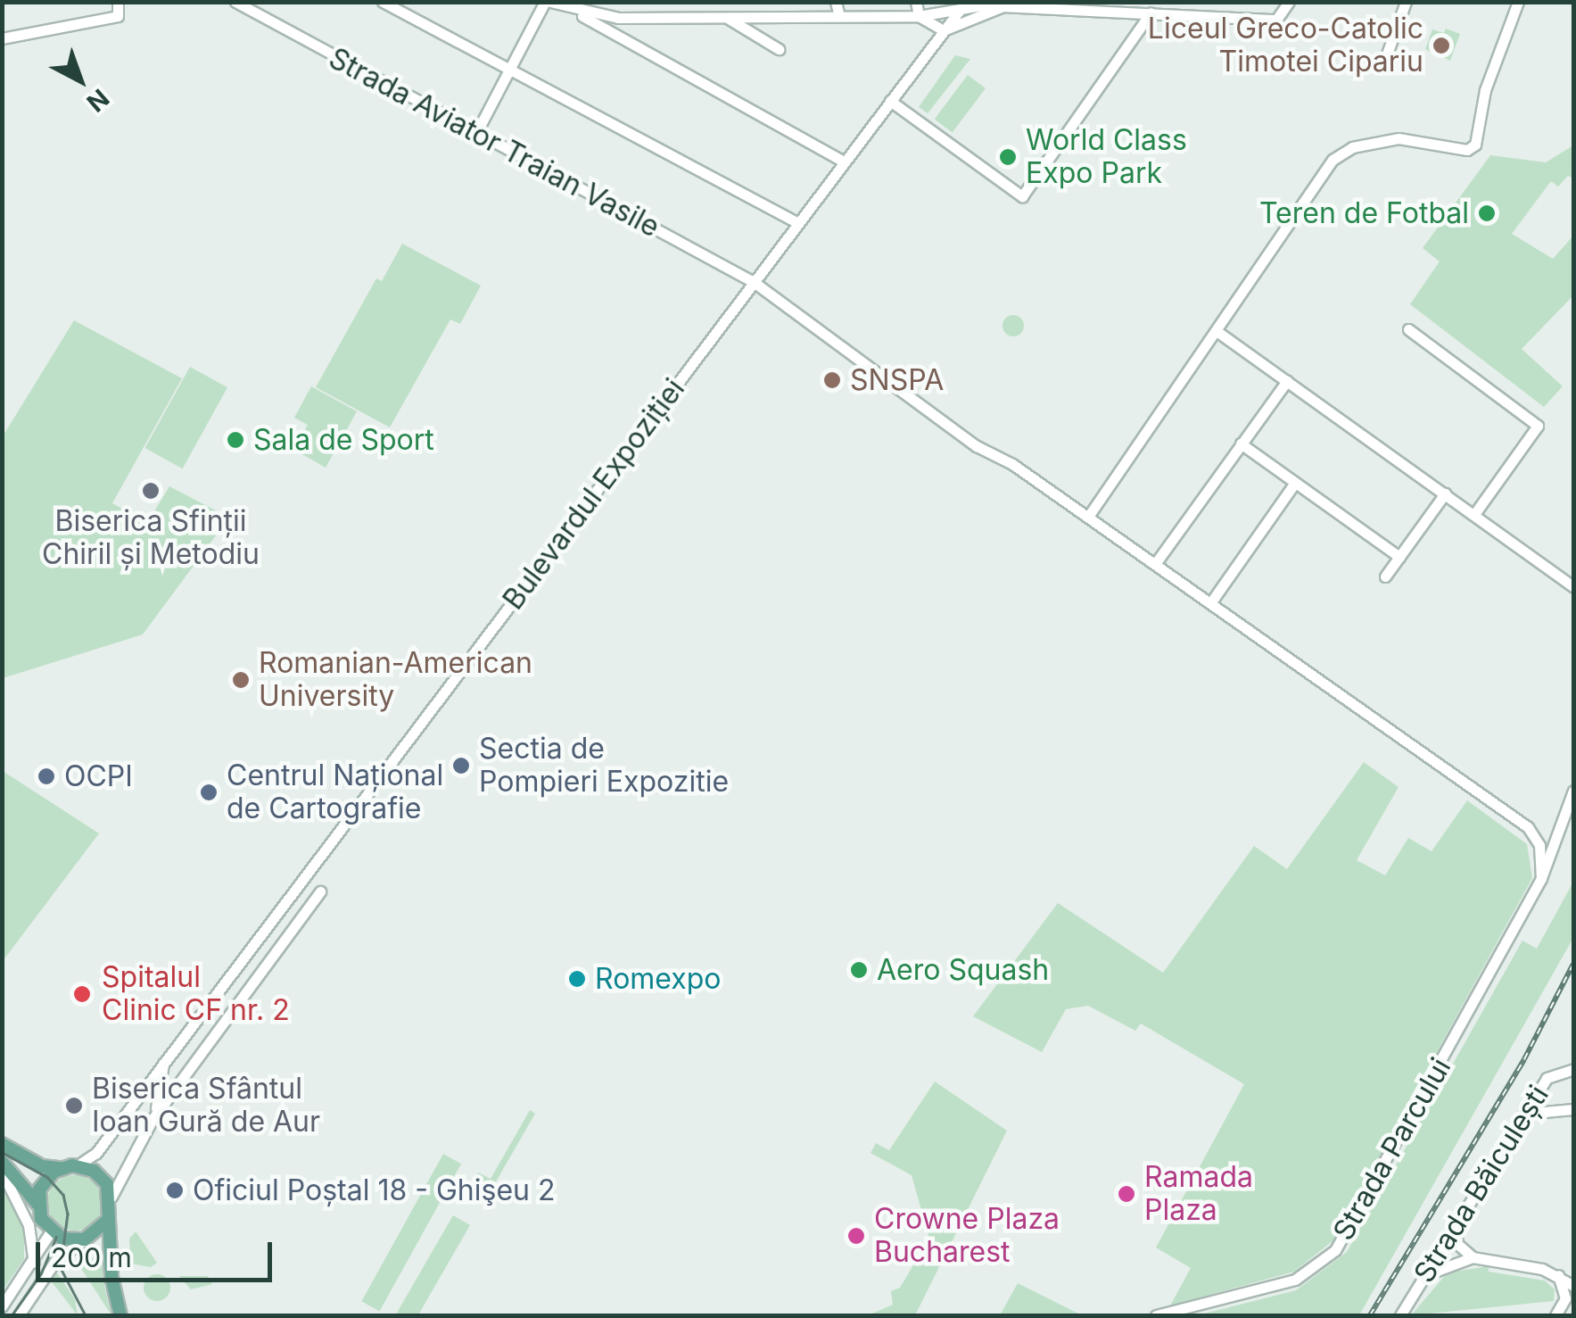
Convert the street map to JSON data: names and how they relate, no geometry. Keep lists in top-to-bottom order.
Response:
{
  "streets": {
    "street": [
      "Strada Aviator Traian Vasile",
      "Bulevardul Expoziției",
      "Strada Parcului",
      "Strada Băiculești"
    ]
  },
  "crossings": [
    ["Strada Aviator Traian Vasile", "Bulevardul Expoziției"]
  ],
  "places": [
    "Liceul Greco-Catolic Timotei Cipariu",
    "World Class Expo Park",
    "Teren de Fotbal",
    "SNSPA",
    "Sala de Sport",
    "Biserica Sfinții Chiril și Metodiu",
    "Romanian-American University",
    "Sectia de Pompieri Expozitie",
    "OCPI",
    "Centrul Național de Cartografie",
    "Aero Squash",
    "Romexpo",
    "Spitalul Clinic CF nr. 2",
    "Biserica Sfântul Ioan Gură de Aur",
    "Oficiul Poștal 18 - Ghişeu 2",
    "Ramada Plaza",
    "Crowne Plaza Bucharest"
  ],
  "scale_bar": "200 m",
  "north": "bottom right"
}
